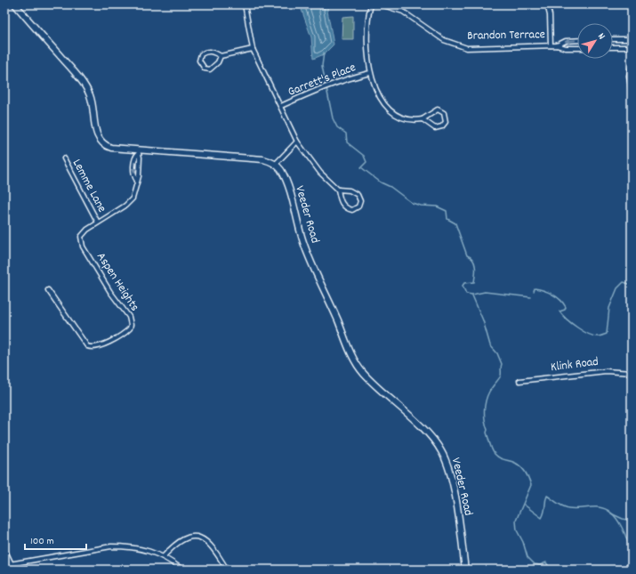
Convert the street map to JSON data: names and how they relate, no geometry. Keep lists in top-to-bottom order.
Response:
{
  "streets": {
    "street": [
      "Brandon Terrace",
      "Garrett's Place",
      "Lemme Lane",
      "Veeder Road",
      "Aspen Heights",
      "Klink Road"
    ]
  },
  "crossings": [
    ["Lemme Lane", "Aspen Heights"]
  ],
  "scale_bar": "100 m",
  "north": "top right"
}
